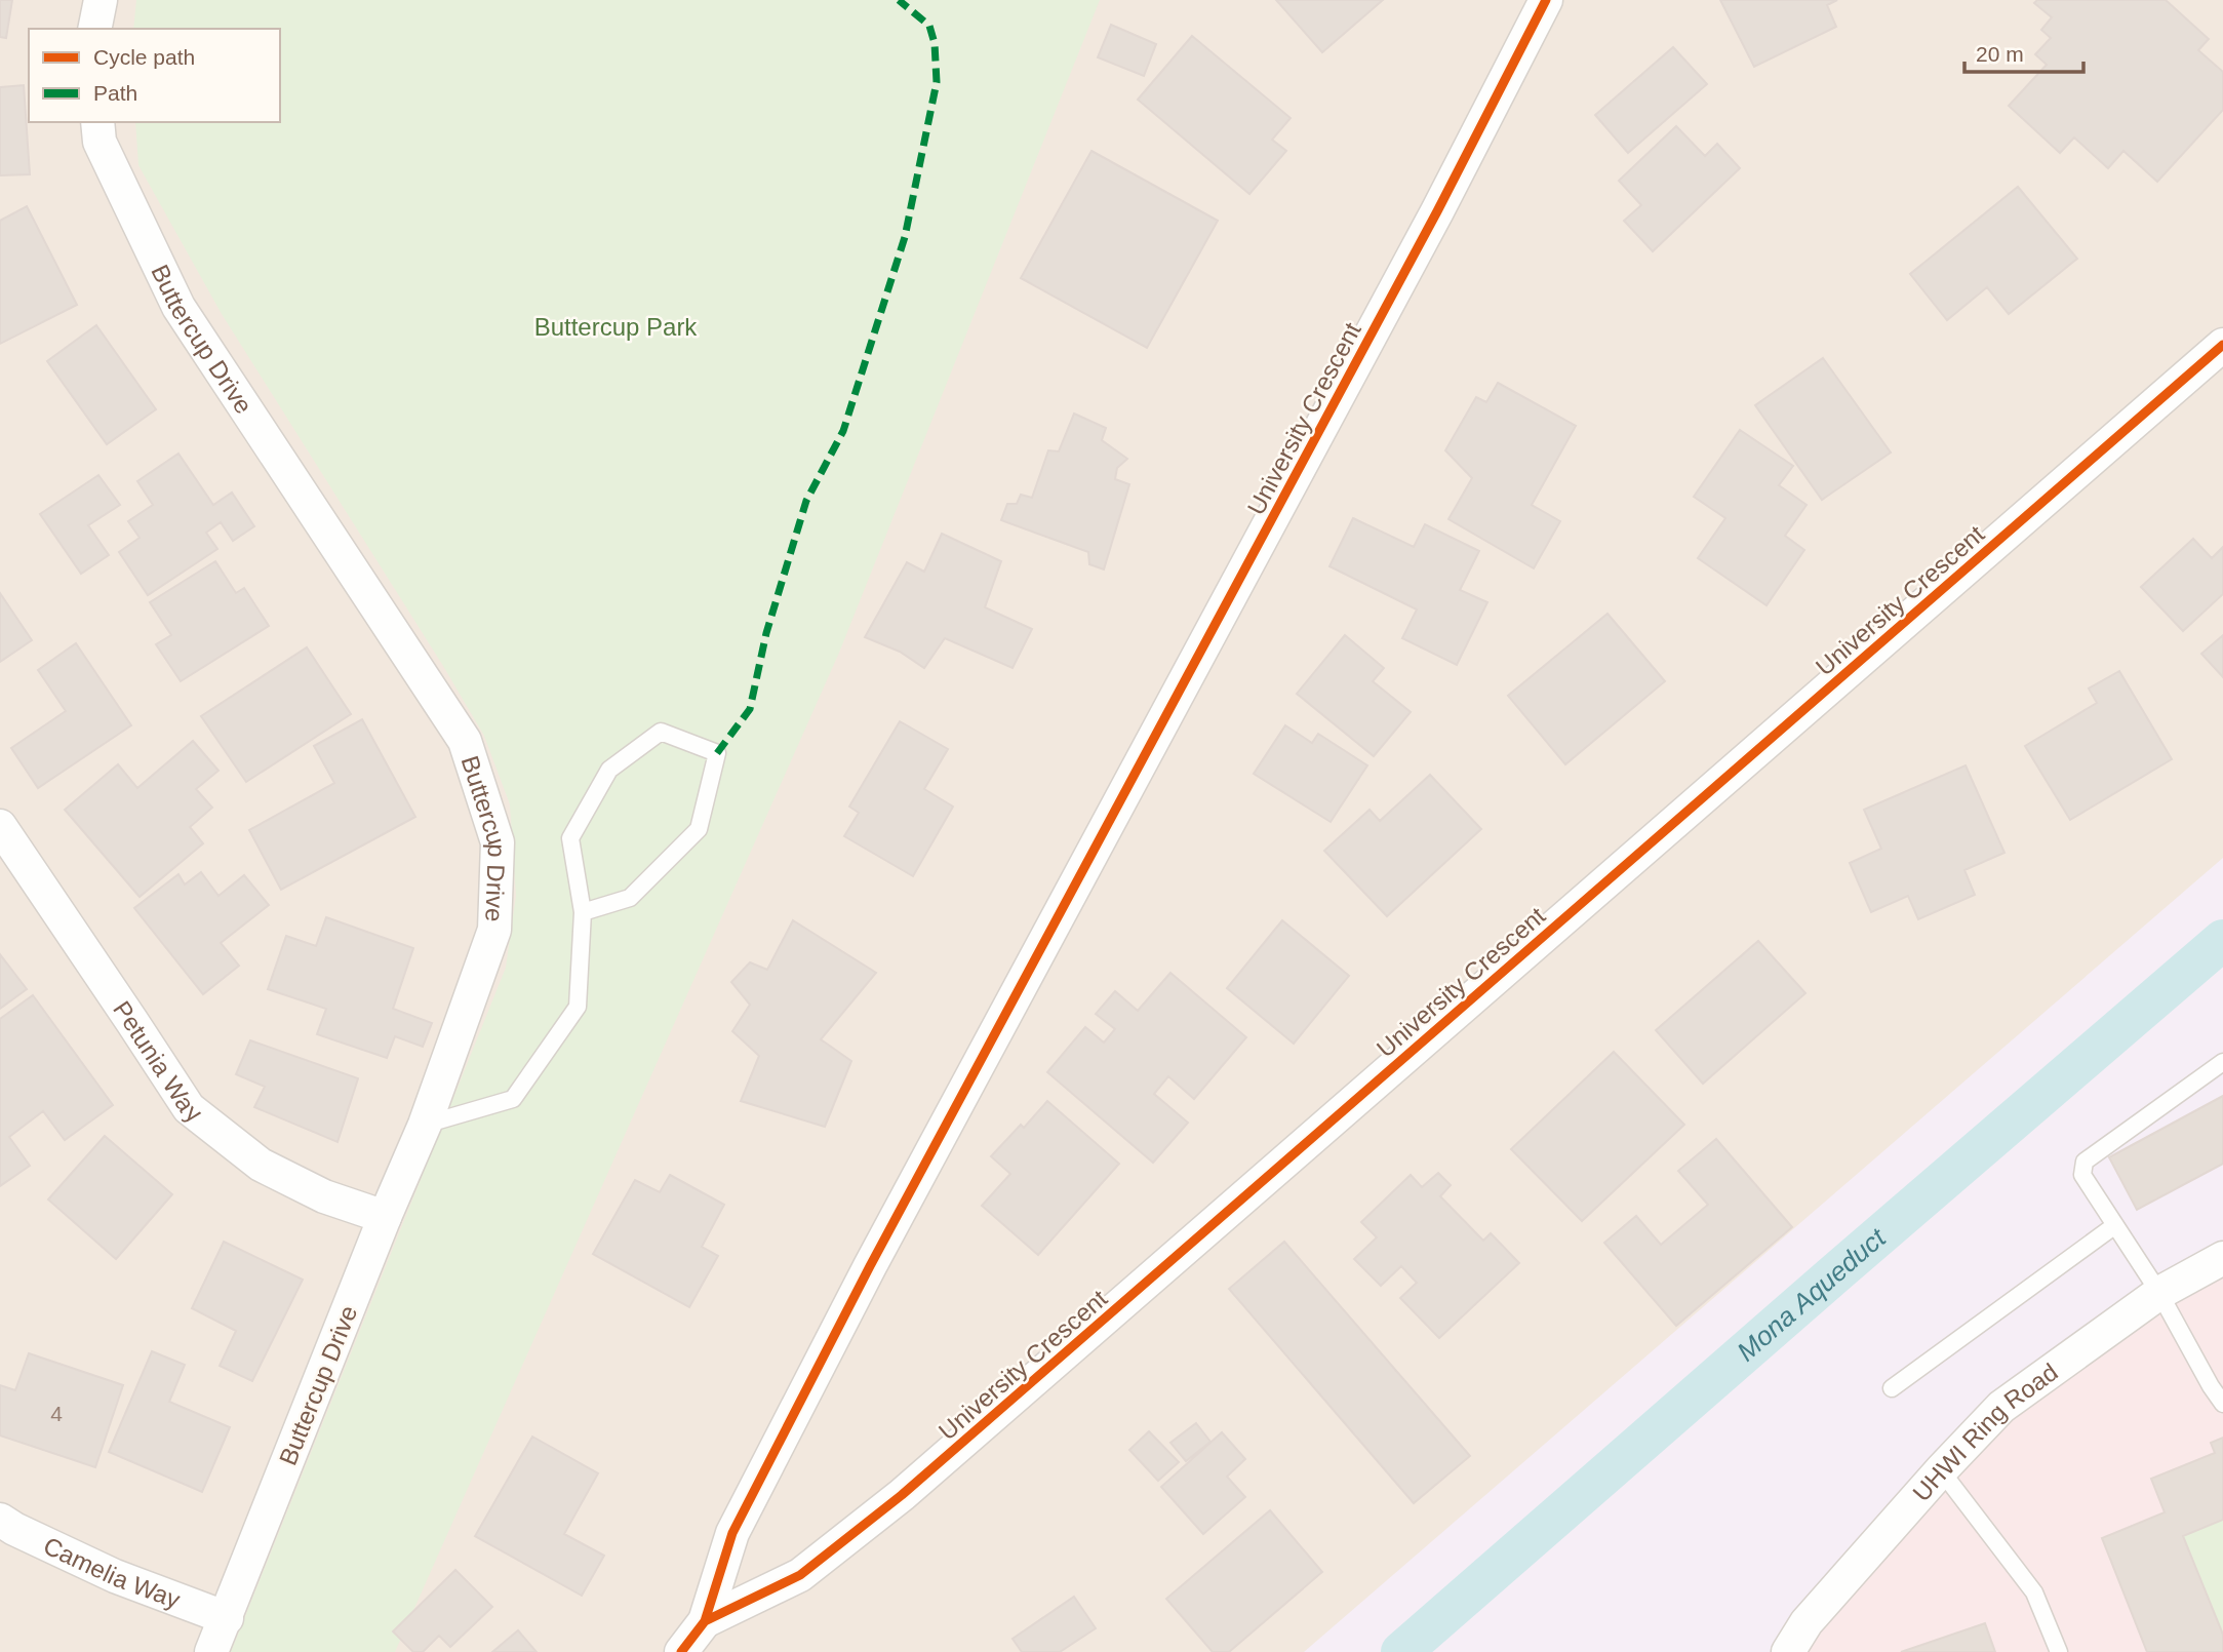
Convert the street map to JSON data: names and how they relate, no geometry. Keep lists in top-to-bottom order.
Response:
{
  "streets": {
    "street": [
      "Buttercup Drive",
      "University Crescent",
      "Petunia Way",
      "UHWI Ring Road",
      "Camelia Way"
    ]
  },
  "crossings": [
    ["Buttercup Drive", "Petunia Way"],
    ["Buttercup Drive", "Camelia Way"]
  ],
  "water": ["Mona Aqueduct"],
  "parks": ["Buttercup Park"],
  "house_numbers": ["4"],
  "legend": ["Cycle path", "Path"],
  "scale_bar": "20 m"
}
